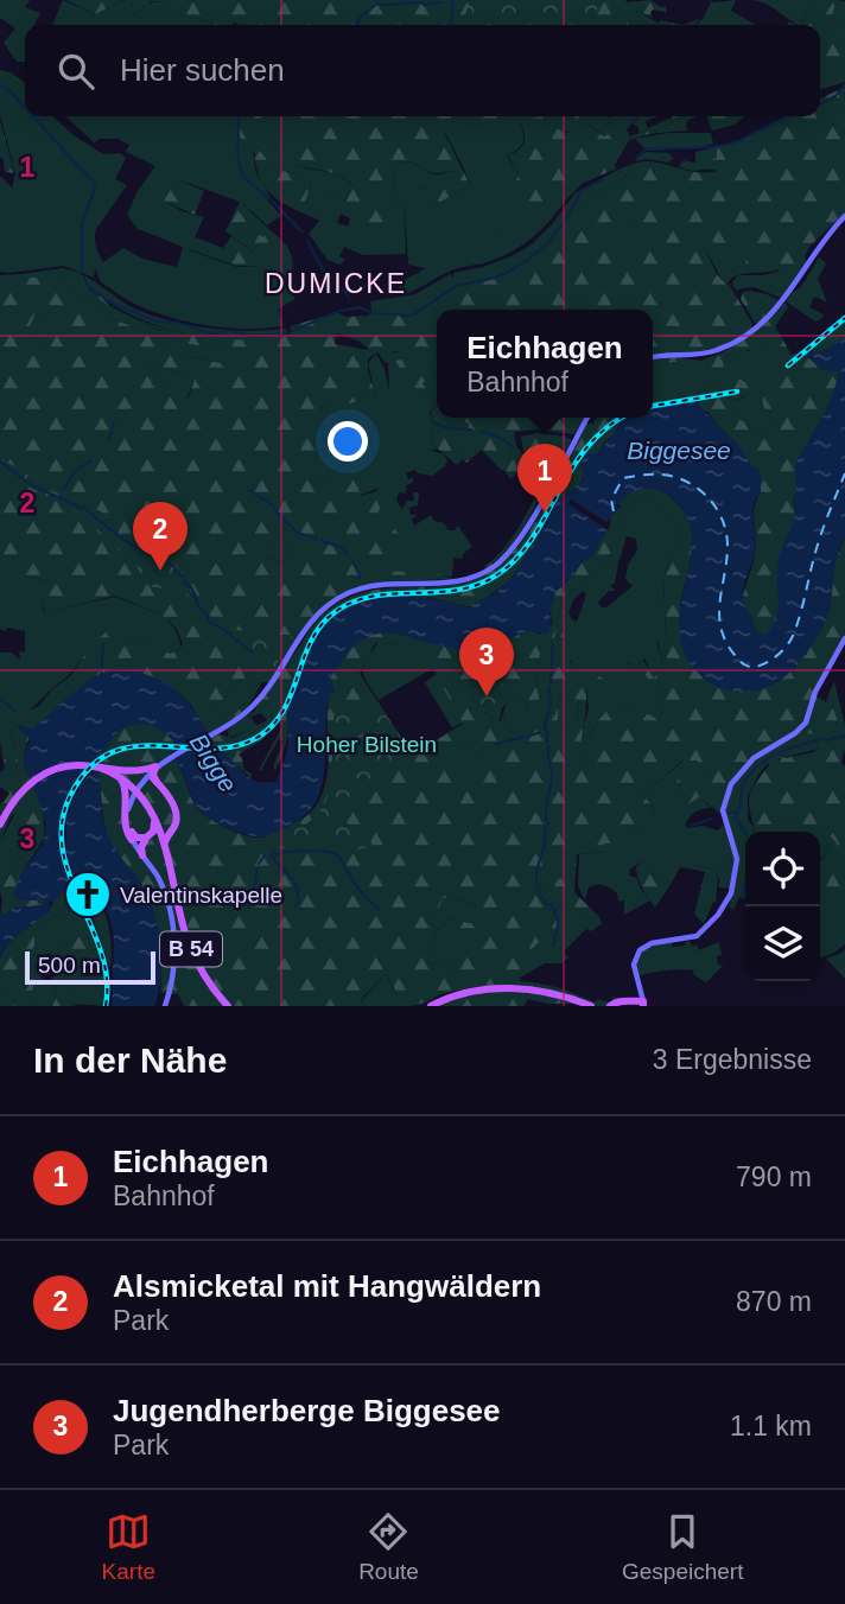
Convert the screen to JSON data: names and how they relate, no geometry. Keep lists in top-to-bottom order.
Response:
{
  "streets": {
    "main road": ["B 54"]
  },
  "districts": ["DUMICKE"],
  "water": ["Biggesee", "Bigge"],
  "parks": ["Hoher Bilstein"],
  "places": {
    "church": ["Valentinskapelle"]
  },
  "scale_bar": "500 m",
  "page": {
    "search": "Hier suchen",
    "popup": ["Eichhagen", "Bahnhof"],
    "pins": ["1", "2", "3"],
    "scale": "500 m",
    "heading": ["In der Nähe", "3 Ergebnisse"],
    "list": [
      {
        "mark": "1",
        "name": "Eichhagen",
        "note": "Bahnhof",
        "value": "790 m"
      },
      {
        "mark": "2",
        "name": "Alsmicketal mit Hangwäldern",
        "note": "Park",
        "value": "870 m"
      },
      {
        "mark": "3",
        "name": "Jugendherberge Biggesee",
        "note": "Park",
        "value": "1.1 km"
      }
    ],
    "nav": ["Karte", "Route", "Gespeichert"]
  },
  "grid": {
    "rows": ["1", "2", "3"]
  }
}
